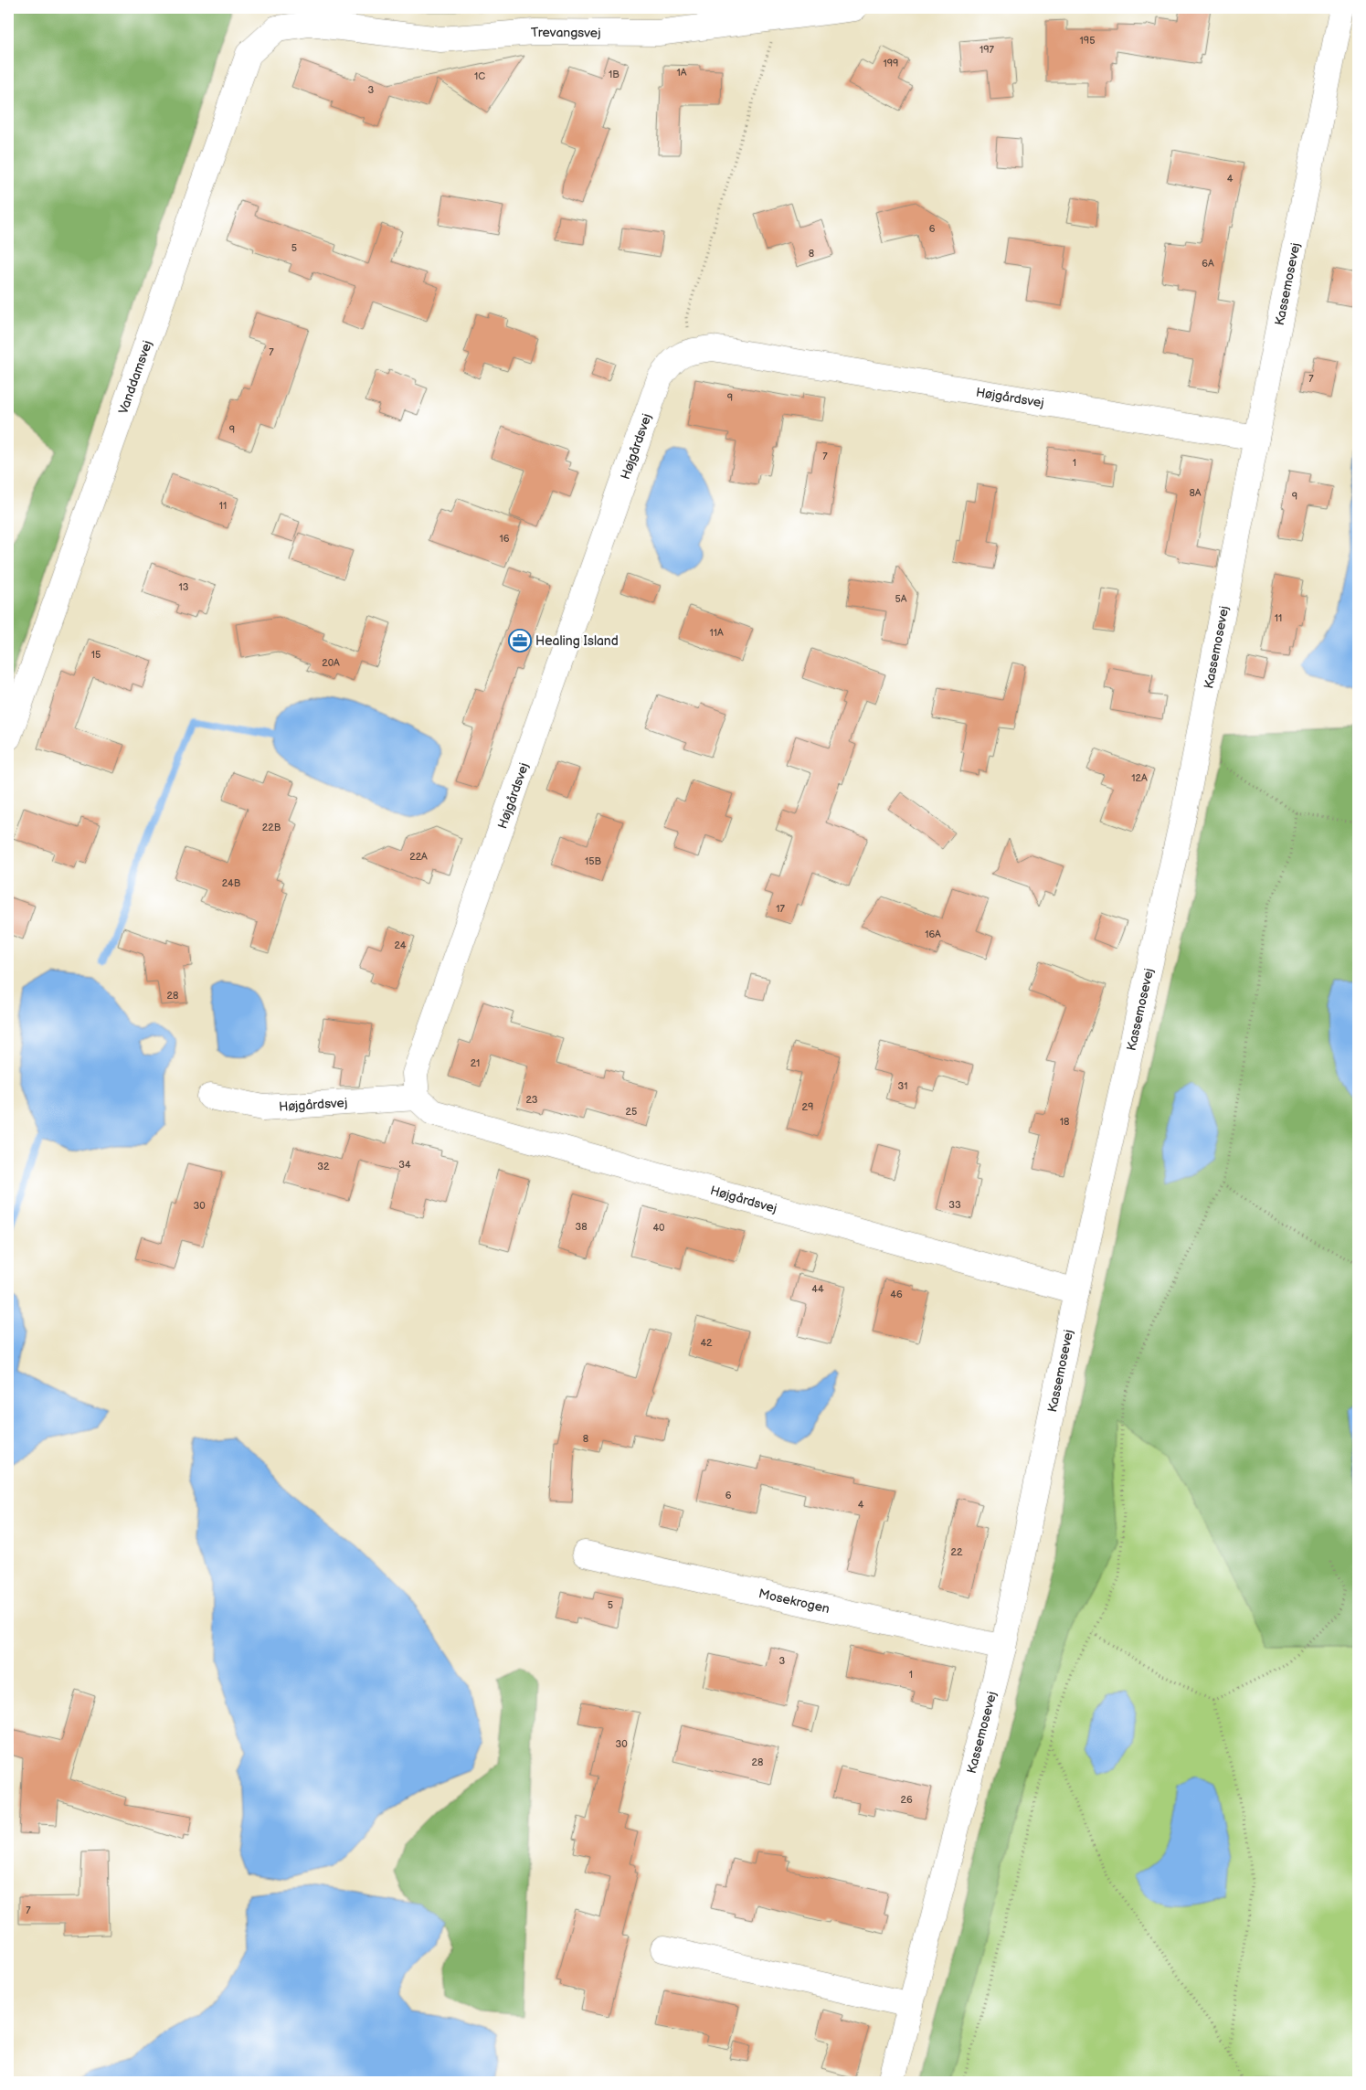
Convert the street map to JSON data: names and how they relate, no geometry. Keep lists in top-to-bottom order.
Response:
{
  "streets": {
    "street": [
      "Trevangsvej",
      "Kassemosevej",
      "Vanddamsvej",
      "Højgårdsvej",
      "Mosekrogen"
    ]
  },
  "crossings": [
    ["Trevangsvej", "Vanddamsvej"],
    ["Kassemosevej", "Højgårdsvej"],
    ["Kassemosevej", "Mosekrogen"]
  ],
  "places": {
    "office": ["Healing Island"]
  },
  "house_numbers": [
    "195",
    "197",
    "199",
    "1A",
    "1B",
    "1C",
    "3",
    "4",
    "6",
    "5",
    "8",
    "6A",
    "7",
    "7",
    "9",
    "9",
    "7",
    "1",
    "8A",
    "9",
    "11",
    "16",
    "13",
    "5A",
    "11",
    "11A",
    "15",
    "20A",
    "12A",
    "22B",
    "22A",
    "15B",
    "24B",
    "17",
    "16A",
    "24",
    "28",
    "21",
    "31",
    "23",
    "29",
    "25",
    "18",
    "34",
    "32",
    "33",
    "30",
    "38",
    "40",
    "44",
    "46",
    "42",
    "8",
    "6",
    "4",
    "22",
    "5",
    "3",
    "1",
    "30",
    "28",
    "26",
    "7"
  ]
}
